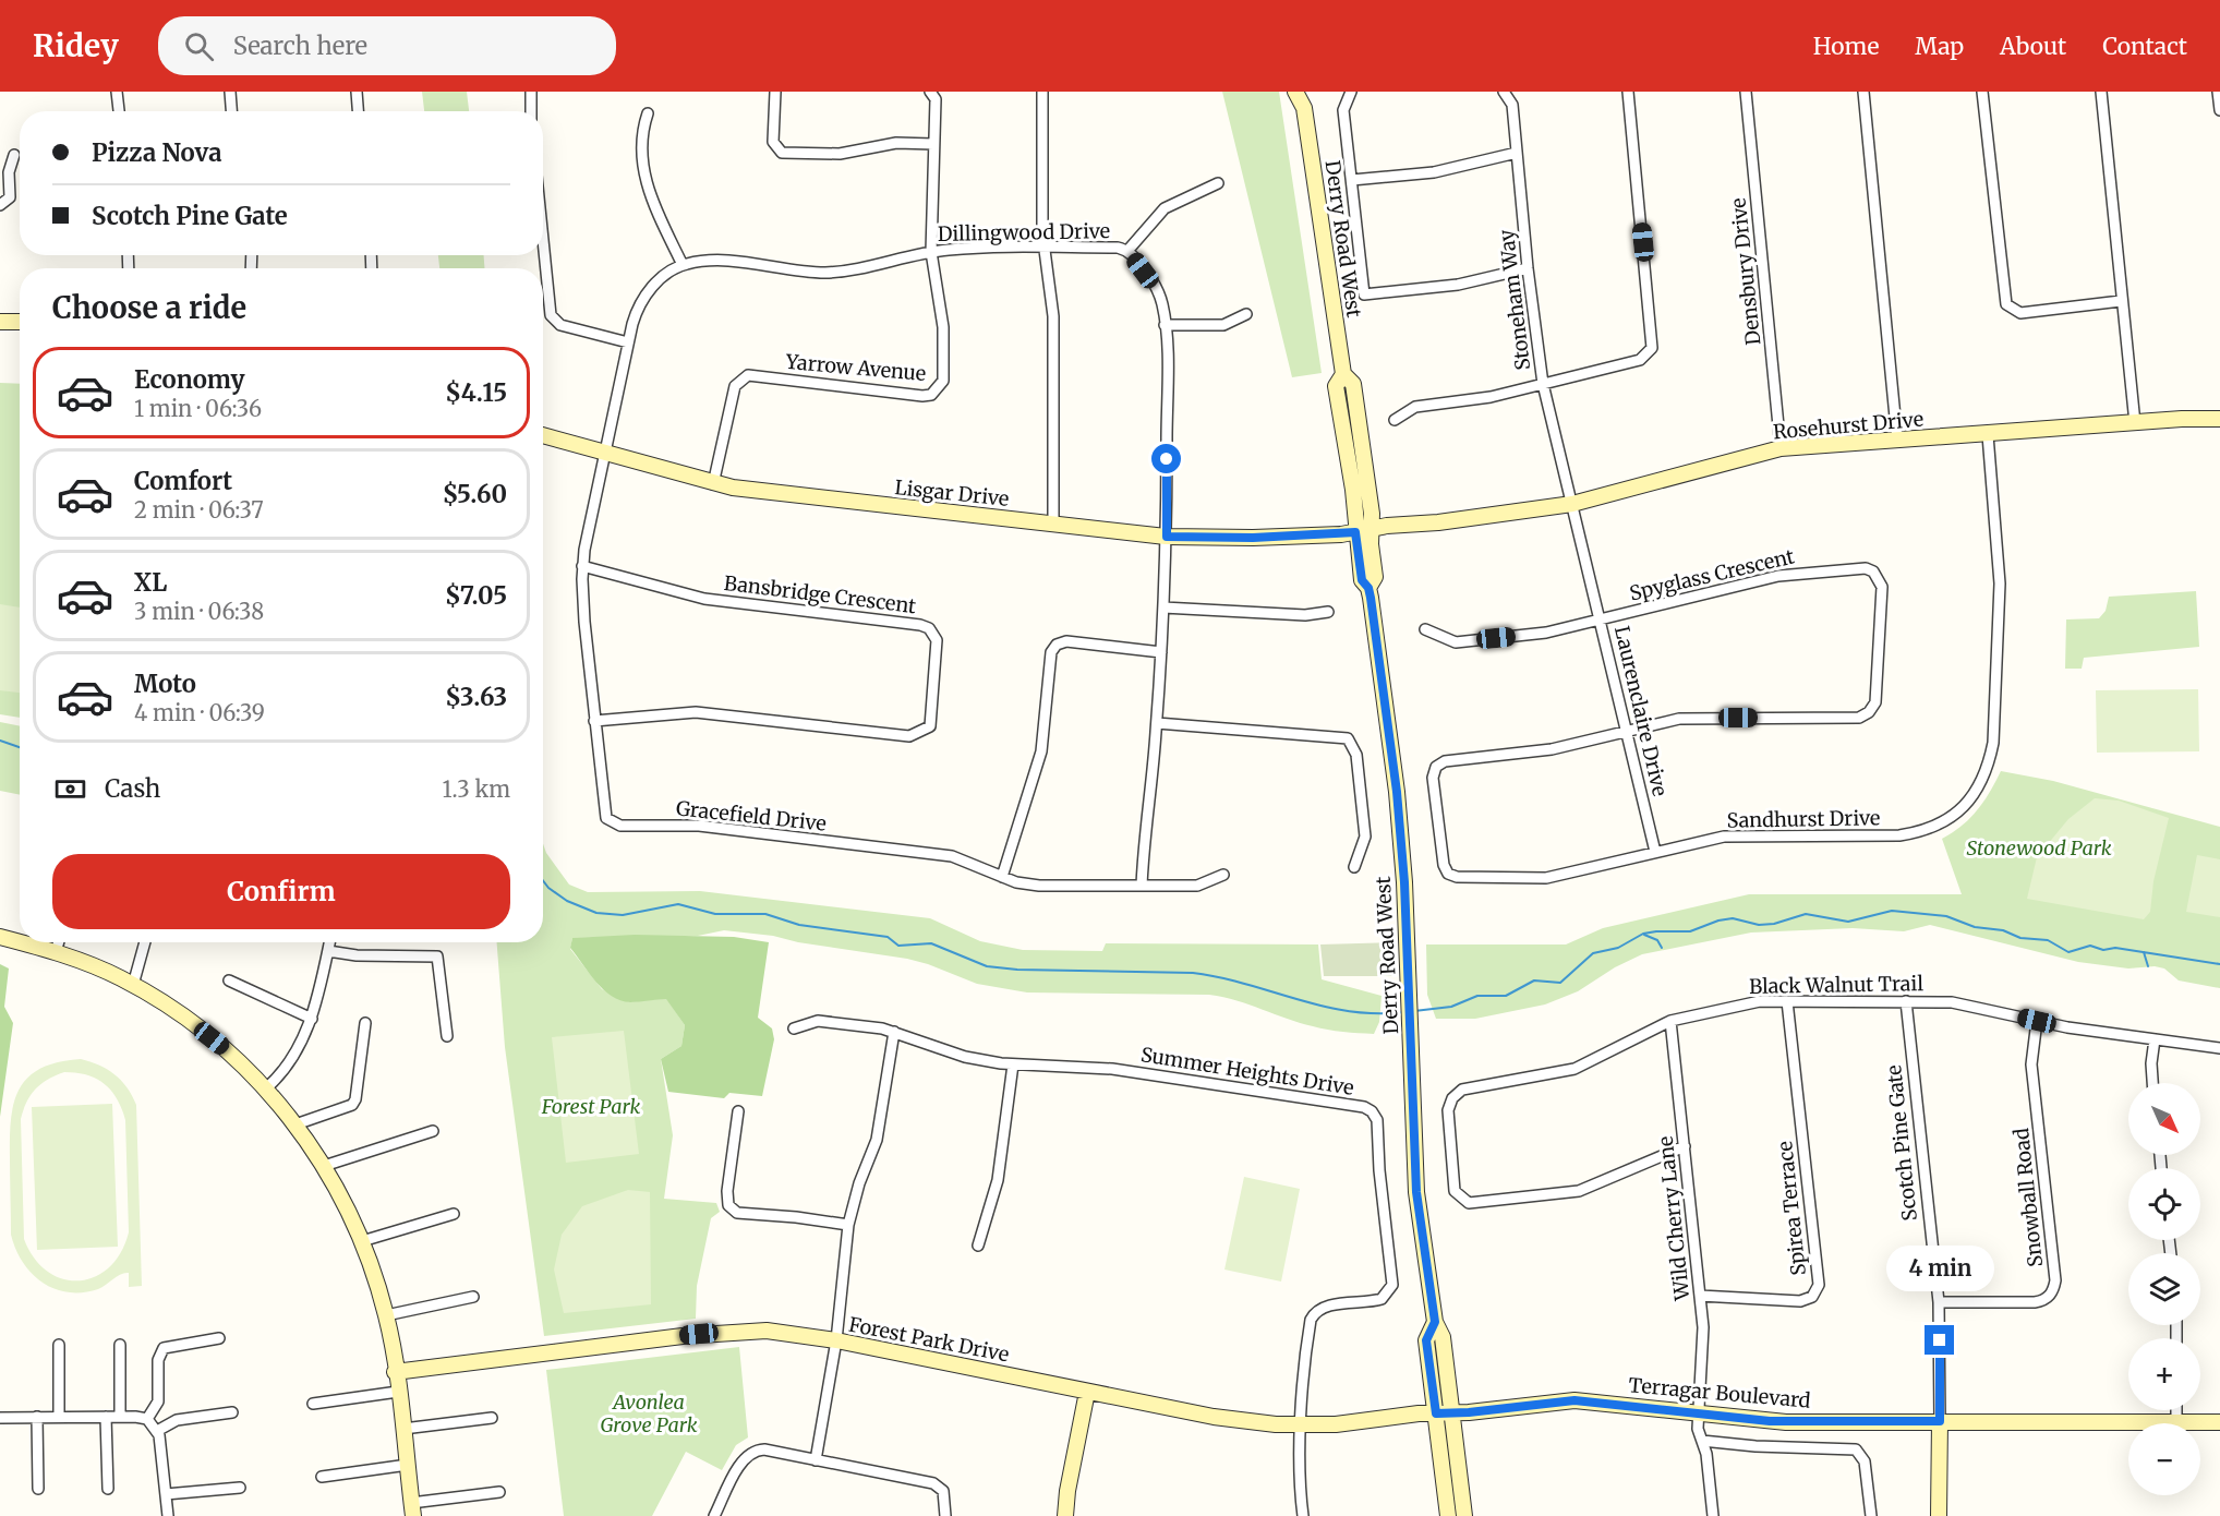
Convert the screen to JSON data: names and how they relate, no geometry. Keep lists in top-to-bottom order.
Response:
{
  "streets": {
    "street": [
      "Dillingwood Drive",
      "Derry Road West",
      "Densbury Drive",
      "Stoneham Way",
      "Yarrow Avenue",
      "Rosehurst Drive",
      "Lisgar Drive",
      "Spyglass Crescent",
      "Bansbridge Crescent",
      "Laurenclaire Drive",
      "Gracefield Drive",
      "Sandhurst Drive",
      "Black Walnut Trail",
      "Summer Heights Drive",
      "Scotch Pine Gate",
      "Snowball Road",
      "Spirea Terrace",
      "Wild Cherry Lane",
      "Forest Park Drive",
      "Terragar Boulevard"
    ]
  },
  "crossings": [
    ["Dillingwood Drive", "Yarrow Avenue"],
    ["Dillingwood Drive", "Lisgar Drive"],
    ["Dillingwood Drive", "Gracefield Drive"],
    ["Derry Road West", "Rosehurst Drive"],
    ["Derry Road West", "Lisgar Drive"],
    ["Derry Road West", "Forest Park Drive"],
    ["Derry Road West", "Terragar Boulevard"],
    ["Densbury Drive", "Rosehurst Drive"],
    ["Stoneham Way", "Rosehurst Drive"],
    ["Stoneham Way", "Laurenclaire Drive"],
    ["Yarrow Avenue", "Lisgar Drive"],
    ["Rosehurst Drive", "Lisgar Drive"],
    ["Rosehurst Drive", "Laurenclaire Drive"],
    ["Rosehurst Drive", "Sandhurst Drive"],
    ["Lisgar Drive", "Gracefield Drive"],
    ["Spyglass Crescent", "Laurenclaire Drive"],
    ["Spyglass Crescent", "Sandhurst Drive"],
    ["Bansbridge Crescent", "Gracefield Drive"],
    ["Laurenclaire Drive", "Sandhurst Drive"],
    ["Black Walnut Trail", "Scotch Pine Gate"],
    ["Black Walnut Trail", "Snowball Road"],
    ["Black Walnut Trail", "Spirea Terrace"],
    ["Black Walnut Trail", "Wild Cherry Lane"],
    ["Summer Heights Drive", "Forest Park Drive"],
    ["Scotch Pine Gate", "Snowball Road"],
    ["Scotch Pine Gate", "Terragar Boulevard"],
    ["Spirea Terrace", "Wild Cherry Lane"],
    ["Wild Cherry Lane", "Terragar Boulevard"],
    ["Forest Park Drive", "Terragar Boulevard"]
  ],
  "parks": ["Stonewood Park", "Forest Park", "Avonlea Grove Park"],
  "north": "bottom right",
  "page": {
    "header": "Ridey",
    "search": "Search here",
    "nav": [
      "Home",
      "Map",
      "About",
      "Contact"
    ],
    "banner": ["Pizza Nova", "Scotch Pine Gate"],
    "heading": "Choose a ride",
    "list": [
      {
        "name": "Economy",
        "note": "1 min · 06:36",
        "value": "$4.15"
      },
      {
        "name": "Comfort",
        "note": "2 min · 06:37",
        "value": "$5.60"
      },
      {
        "name": "XL",
        "note": "3 min · 06:38",
        "value": "$7.05"
      },
      {
        "name": "Moto",
        "note": "4 min · 06:39",
        "value": "$3.63"
      }
    ],
    "pay": ["Cash", "1.3 km"],
    "buttons": "Confirm",
    "map_buttons": ["+", "−"],
    "bubble": "4 min"
  }
}
